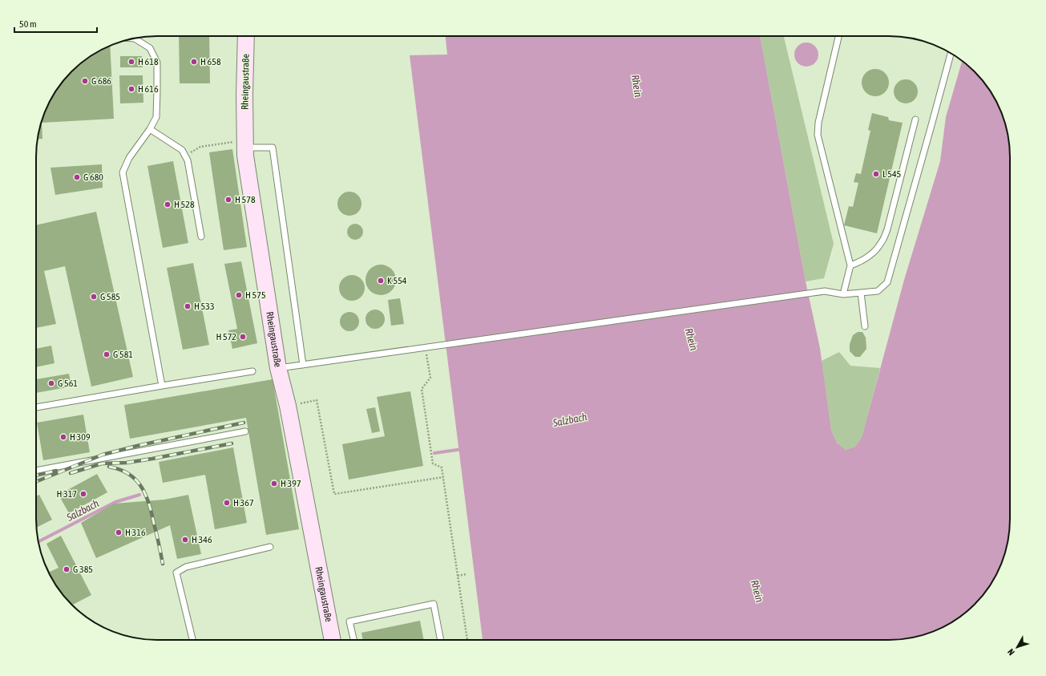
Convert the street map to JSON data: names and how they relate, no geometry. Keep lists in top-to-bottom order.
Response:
{
  "streets": {
    "street": ["Rheingaustraße"]
  },
  "water": ["Rhein", "Salzbach"],
  "places": [
    "H 618",
    "H 658",
    "G 686",
    "H 616",
    "L 545",
    "G 680",
    "H 578",
    "H 528",
    "K 554",
    "H 575",
    "G 585",
    "H 533",
    "H 572",
    "G 581",
    "G 561",
    "H 309",
    "H 397",
    "H 317",
    "H 367",
    "H 316",
    "H 346",
    "G 385"
  ],
  "scale_bar": "50 m",
  "north": "bottom left"
}
